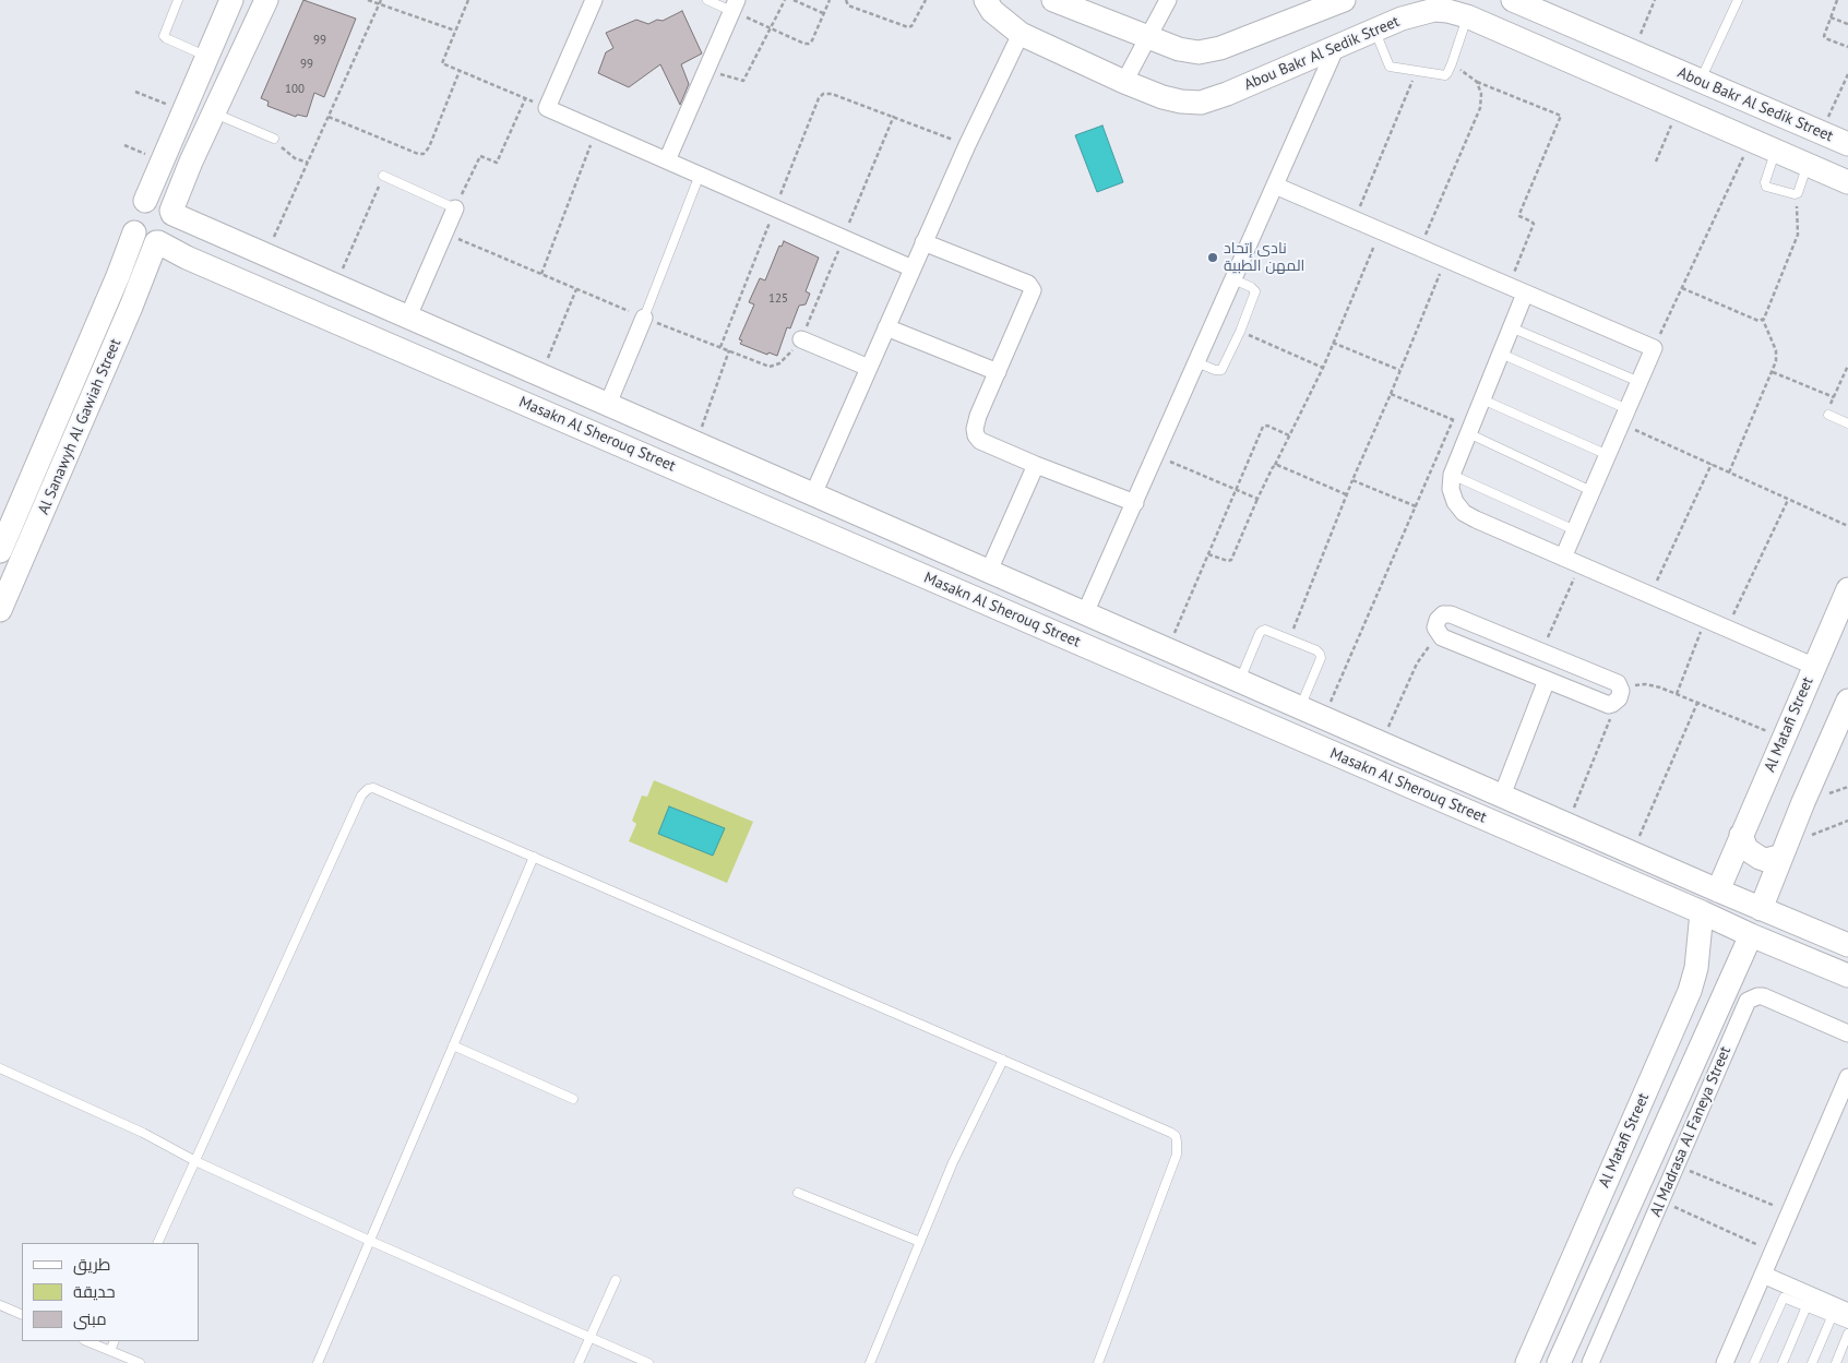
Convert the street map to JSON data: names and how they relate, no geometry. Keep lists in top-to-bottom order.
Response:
{
  "streets": {
    "street": [
      "Abou Bakr Al Sedik Street",
      "Al Sanawyh Al Gawiah Street",
      "Masakn Al Sherouq Street",
      "Al Matafi Street",
      "Al Madrasa Al Faneya Street"
    ]
  },
  "crossings": [
    ["Al Sanawyh Al Gawiah Street", "Masakn Al Sherouq Street"],
    ["Masakn Al Sherouq Street", "Al Matafi Street"]
  ],
  "places": ["نادى إتحاد المهن الطبية"],
  "house_numbers": [
    "99",
    "99",
    "100",
    "125"
  ],
  "legend": ["طريق", "حديقة", "مبنى"]
}
